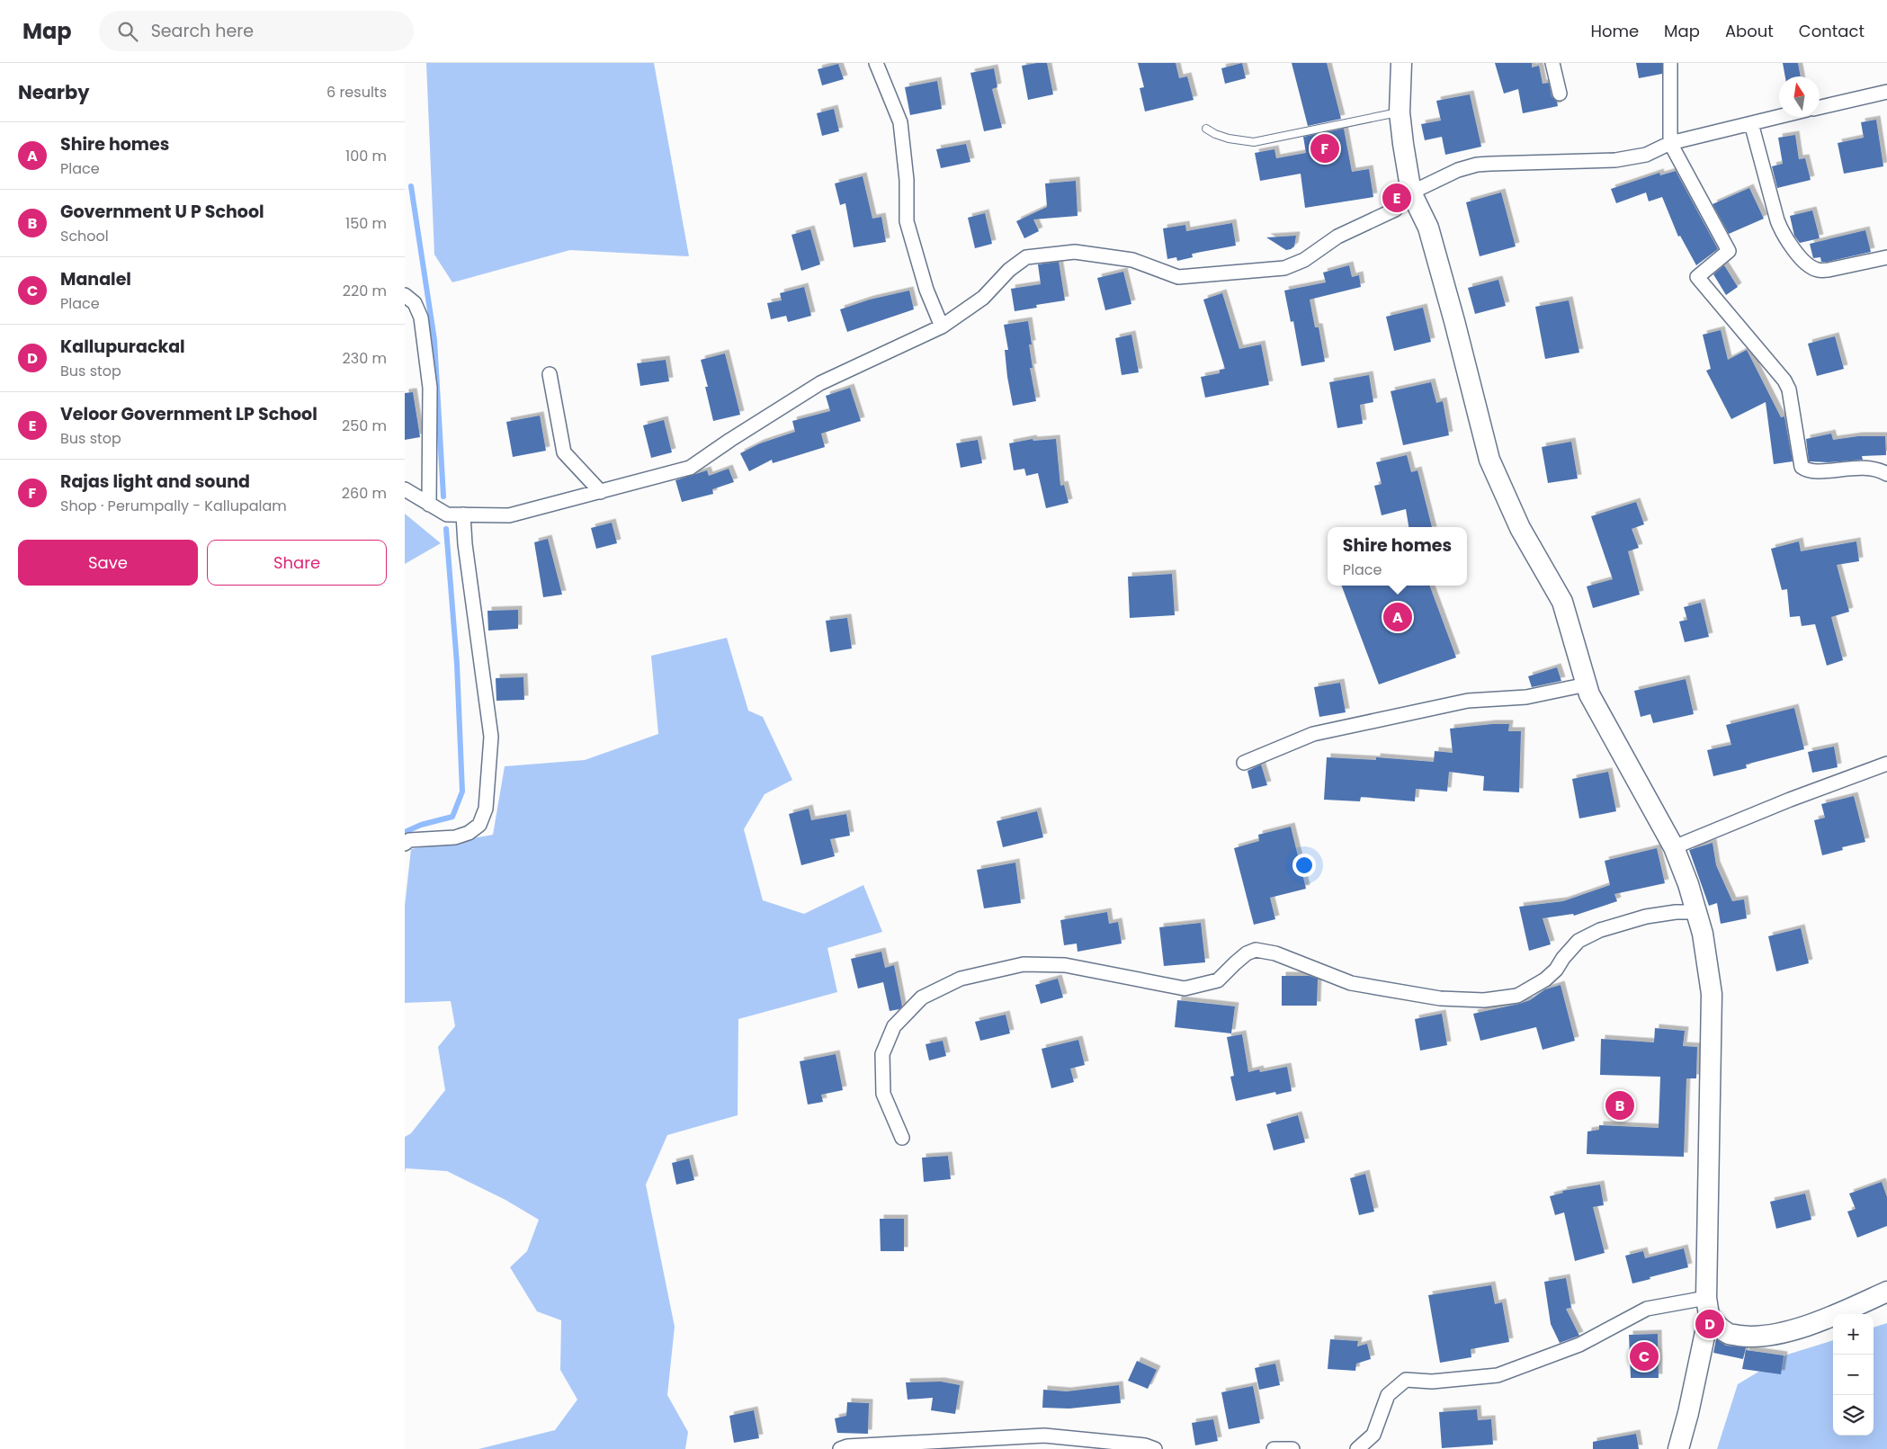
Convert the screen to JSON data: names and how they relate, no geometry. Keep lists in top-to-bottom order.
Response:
{
  "north": "top",
  "page": {
    "header": "Map",
    "search": "Search here",
    "nav": [
      "Home",
      "Map",
      "About",
      "Contact"
    ],
    "heading": ["Nearby", "6 results"],
    "list": [
      {
        "mark": "A",
        "name": "Shire homes",
        "note": "Place",
        "value": "100 m"
      },
      {
        "mark": "B",
        "name": "Government U P School",
        "note": "School",
        "value": "150 m"
      },
      {
        "mark": "C",
        "name": "Manalel",
        "note": "Place",
        "value": "220 m"
      },
      {
        "mark": "D",
        "name": "Kallupurackal",
        "note": "Bus stop",
        "value": "230 m"
      },
      {
        "mark": "E",
        "name": "Veloor Government LP School",
        "note": "Bus stop",
        "value": "250 m"
      },
      {
        "mark": "F",
        "name": "Rajas light and sound",
        "note": "Shop · Perumpally - Kallupalam",
        "value": "260 m"
      }
    ],
    "pins": [
      "F",
      "E",
      "A",
      "B",
      "D",
      "C"
    ],
    "buttons": ["Save", "Share"],
    "popup": ["Shire homes", "Place"],
    "map_buttons": ["+", "−"]
  }
}
